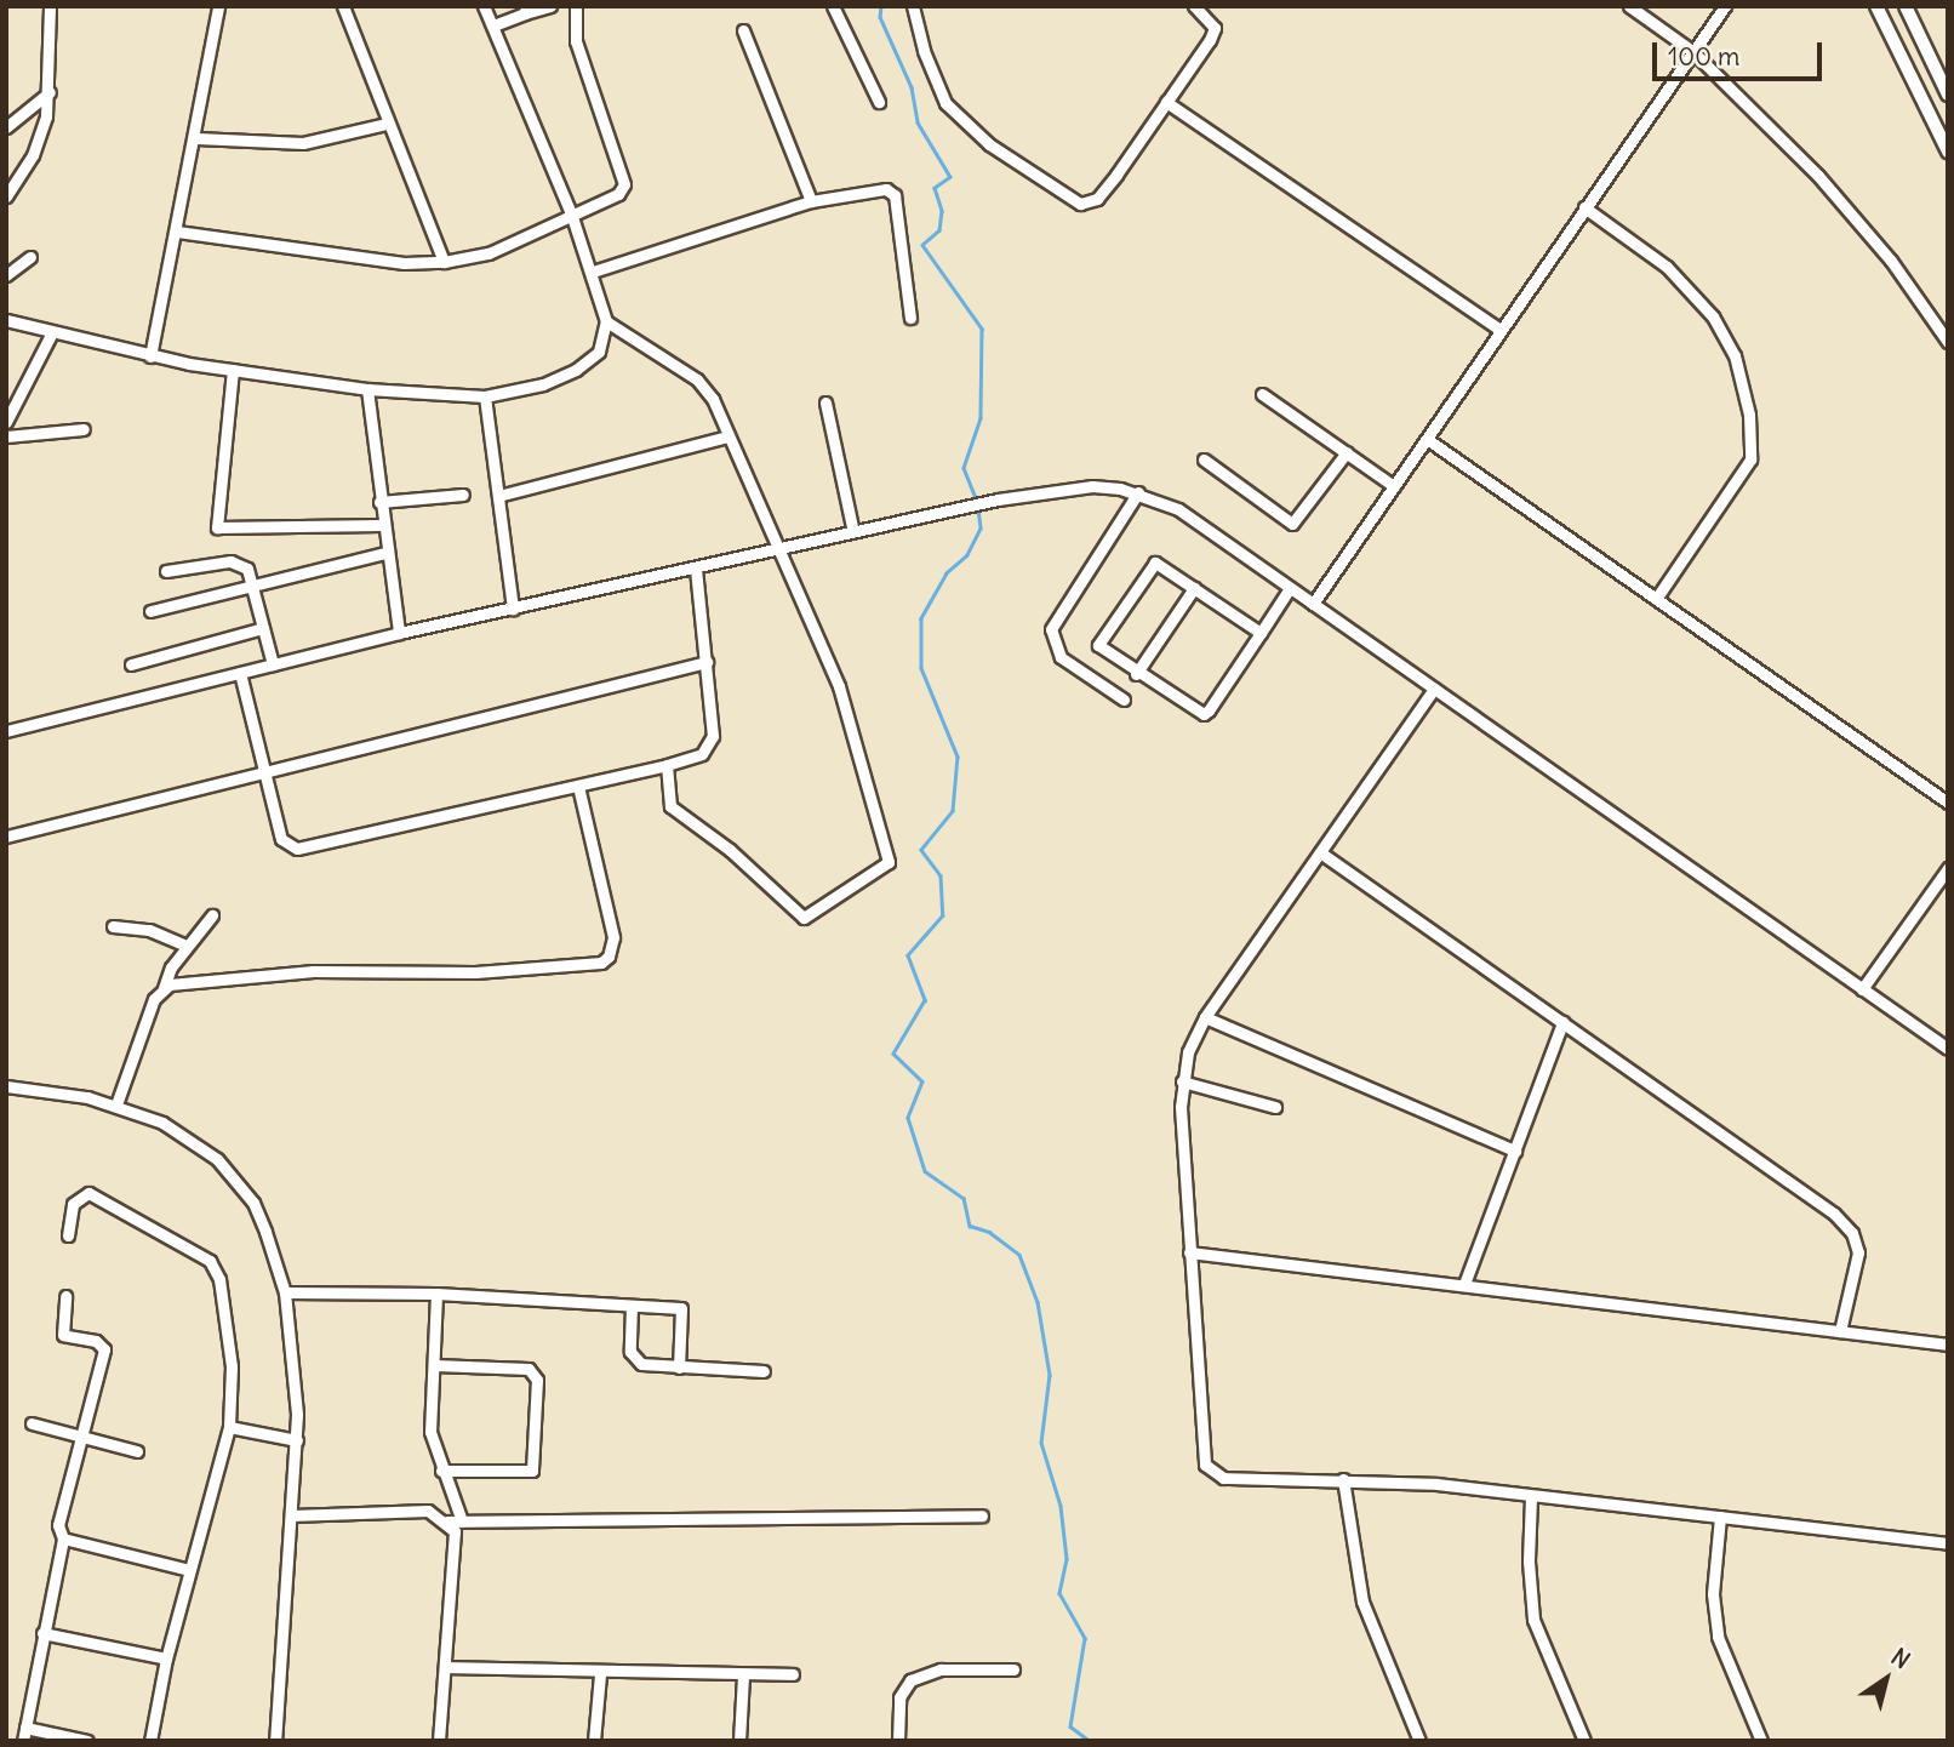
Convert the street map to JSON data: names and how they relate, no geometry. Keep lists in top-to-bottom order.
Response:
{
  "scale_bar": "100 m",
  "north": "top right"
}
